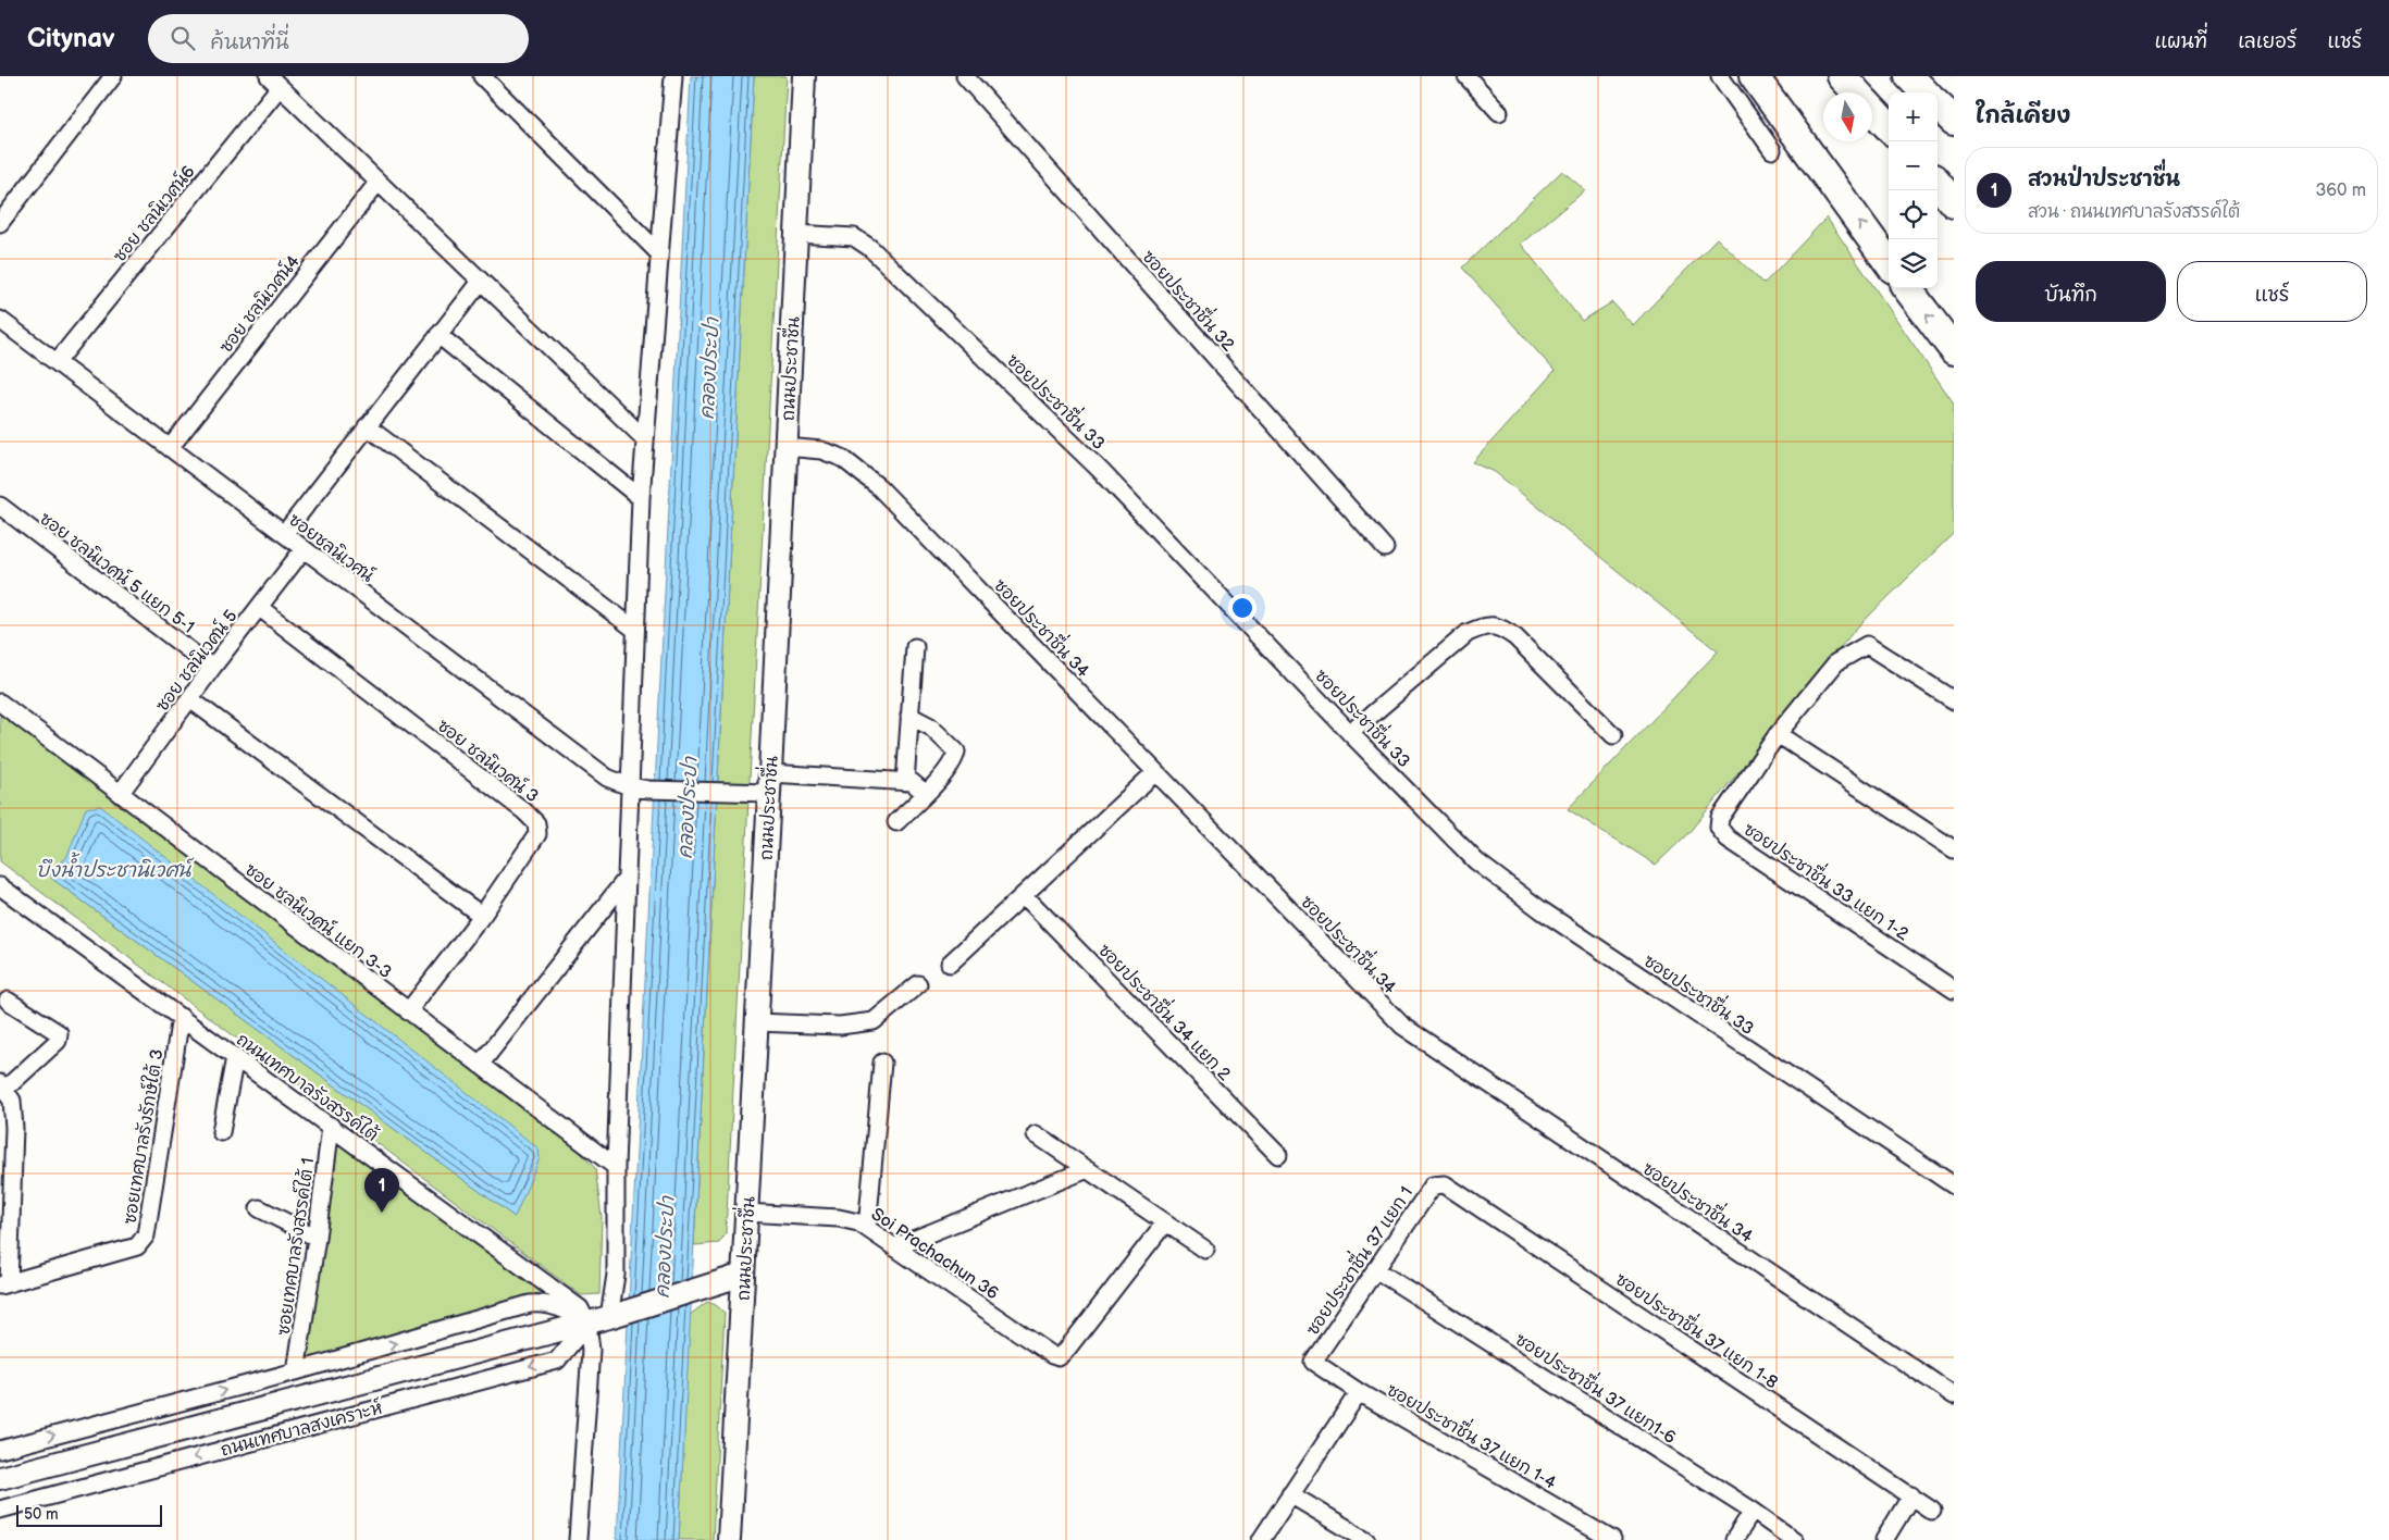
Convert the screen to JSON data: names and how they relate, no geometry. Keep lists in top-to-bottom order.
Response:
{
  "streets": {
    "main road": ["ถนนประชาชื่น", "ถนนเทศบาลสงเคราะห์"],
    "street": [
      "ซอย ชลนิเวศน์6",
      "ซอยประชาชื่น 32",
      "ซอย ชลนิเวศน์4",
      "ซอยประชาชื่น 33",
      "ซอยชลนิเวศน์",
      "ซอย ชลนิเวศน์ 5 แยก 5-1",
      "ซอยประชาชื่น 34",
      "ซอย ชลนิเวศน์ 5",
      "ซอย ชลนิเวศน์ 3",
      "ซอยประชาชื่น 33 แยก 1-2",
      "ซอย ชลนิเวศน์ แยก 3-3",
      "ซอยประชาชื่น 34 แยก 2",
      "ถนนเทศบาลรังสรรค์ใต้",
      "ซอยเทศบาลรังรักษ์ใต้ 3",
      "ซอยเทศบาลรังสรรค์ใต้ 1",
      "Soi Prachachun 36",
      "ซอยประชาชื่น 37 แยก 1",
      "ซอยประชาชื่น 37 แยก 1-8",
      "ซอยประชาชื่น 37 แยก1-6",
      "ซอยประชาชื่น 37 แยก 1-4"
    ]
  },
  "crossings": [
    ["ซอย ชลนิเวศน์6", "ซอยชลนิเวศน์"],
    ["ซอย ชลนิเวศน์4", "ซอยชลนิเวศน์"],
    ["ถนนประชาชื่น", "ซอยประชาชื่น 33"],
    ["ถนนประชาชื่น", "ซอยชลนิเวศน์"],
    ["ถนนประชาชื่น", "ซอยประชาชื่น 34"],
    ["ถนนประชาชื่น", "Soi Prachachun 36"],
    ["ถนนประชาชื่น", "ถนนเทศบาลสงเคราะห์"],
    ["ซอยชลนิเวศน์", "ซอย ชลนิเวศน์ 5"],
    ["ซอย ชลนิเวศน์ 5 แยก 5-1", "ซอย ชลนิเวศน์ 5"],
    ["ซอย ชลนิเวศน์ 5", "ซอย ชลนิเวศน์ 3"],
    ["ซอย ชลนิเวศน์ 5", "ซอย ชลนิเวศน์ แยก 3-3"],
    ["ซอย ชลนิเวศน์ 3", "ซอย ชลนิเวศน์ แยก 3-3"],
    ["ถนนเทศบาลรังสรรค์ใต้", "ซอยเทศบาลรังรักษ์ใต้ 3"],
    ["ถนนเทศบาลรังสรรค์ใต้", "ซอยเทศบาลรังสรรค์ใต้ 1"],
    ["ถนนเทศบาลรังสรรค์ใต้", "ถนนเทศบาลสงเคราะห์"],
    ["ซอยประชาชื่น 37 แยก 1", "ซอยประชาชื่น 37 แยก 1-8"],
    ["ซอยประชาชื่น 37 แยก 1", "ซอยประชาชื่น 37 แยก1-6"],
    ["ซอยประชาชื่น 37 แยก 1", "ซอยประชาชื่น 37 แยก 1-4"]
  ],
  "water": ["คลองประปา", "บึงน้ำประชานิเวศน์"],
  "scale_bar": "50 m",
  "north": "bottom",
  "page": {
    "header": "Citynav",
    "search": "ค้นหาที่นี่",
    "nav": ["แผนที่", "เลเยอร์", "แชร์"],
    "heading": "ใกล้เคียง",
    "map_buttons": ["+", "−"],
    "list": [
      {
        "mark": "1",
        "name": "สวนป่าประชาชื่น",
        "note": "สวน · ถนนเทศบาลรังสรรค์ใต้",
        "value": "360 m"
      }
    ],
    "buttons": ["บันทึก", "แชร์"],
    "pins": "1",
    "scale": "50 m"
  }
}
